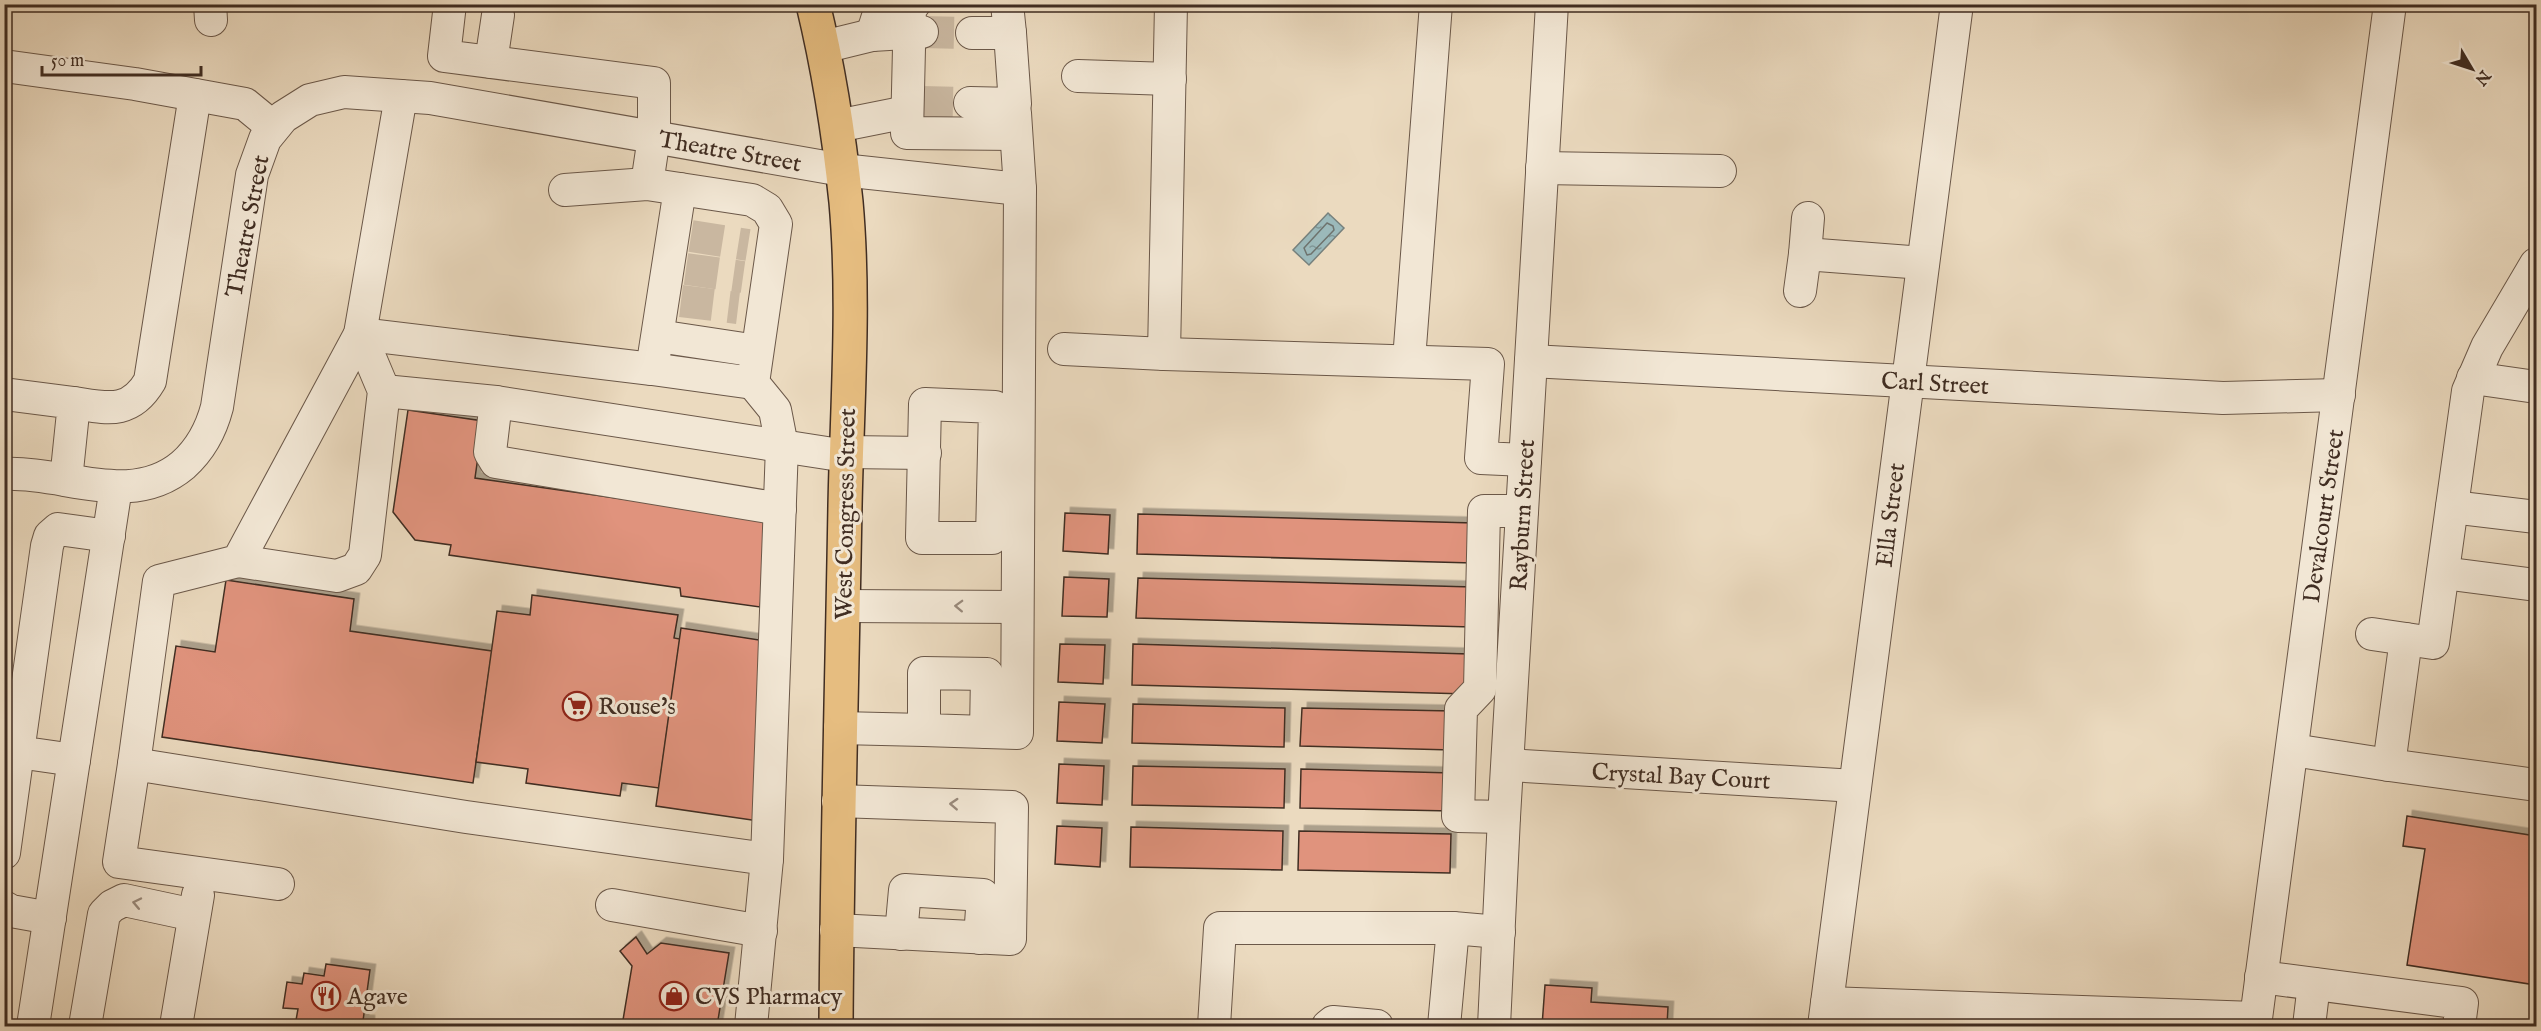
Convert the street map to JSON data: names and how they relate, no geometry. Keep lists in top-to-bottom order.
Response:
{
  "streets": {
    "main road": ["West Congress Street"],
    "street": [
      "Theatre Street",
      "Carl Street",
      "Rayburn Street",
      "Ella Street",
      "Devalcourt Street",
      "Crystal Bay Court"
    ]
  },
  "crossings": [
    ["Theatre Street", "West Congress Street"],
    ["Carl Street", "Rayburn Street"],
    ["Carl Street", "Ella Street"],
    ["Carl Street", "Devalcourt Street"],
    ["Rayburn Street", "Crystal Bay Court"],
    ["Ella Street", "Crystal Bay Court"]
  ],
  "places": {
    "supermarket": ["Rouse's"],
    "restaurant": ["Agave"],
    "shop": ["CVS Pharmacy"]
  },
  "scale_bar": "50 m",
  "north": "bottom right"
}
